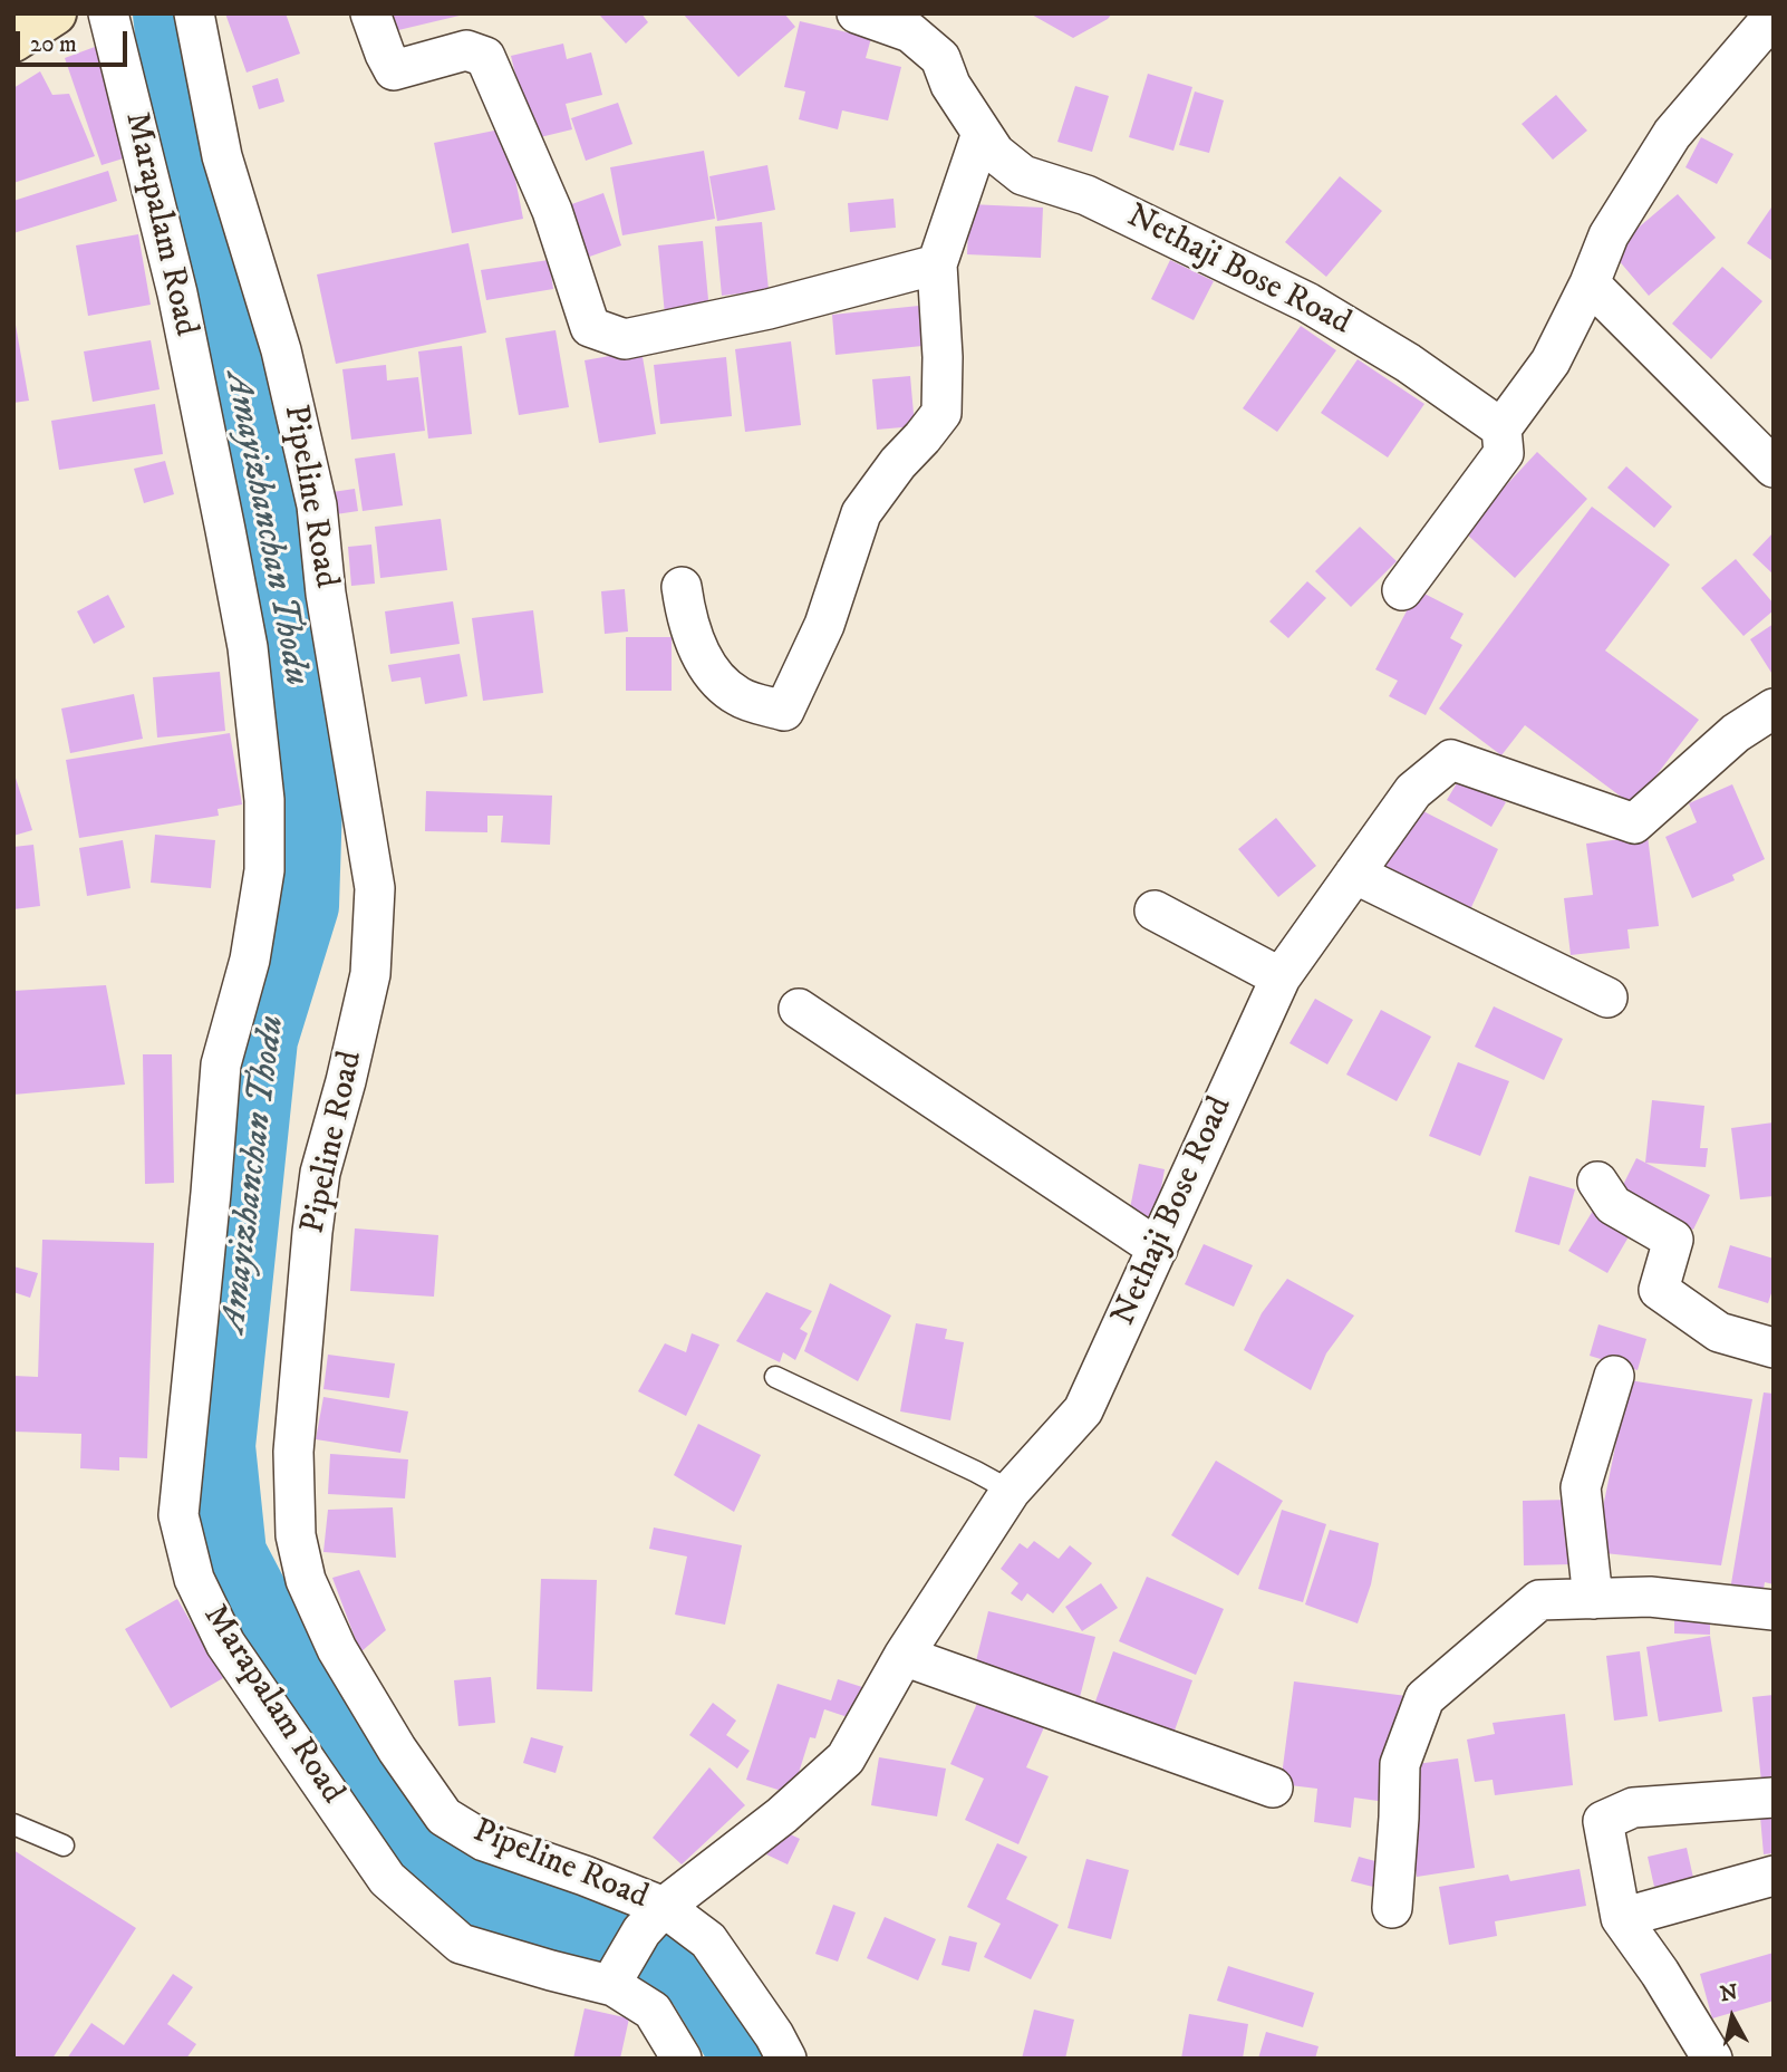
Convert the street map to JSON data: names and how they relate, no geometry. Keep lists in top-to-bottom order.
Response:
{
  "streets": {
    "street": ["Marapalam Road", "Nethaji Bose Road", "Pipeline Road"]
  },
  "crossings": [
    ["Nethaji Bose Road", "Pipeline Road"]
  ],
  "water": ["Amayizhanchan Thodu"],
  "scale_bar": "20 m",
  "north": "top"
}
